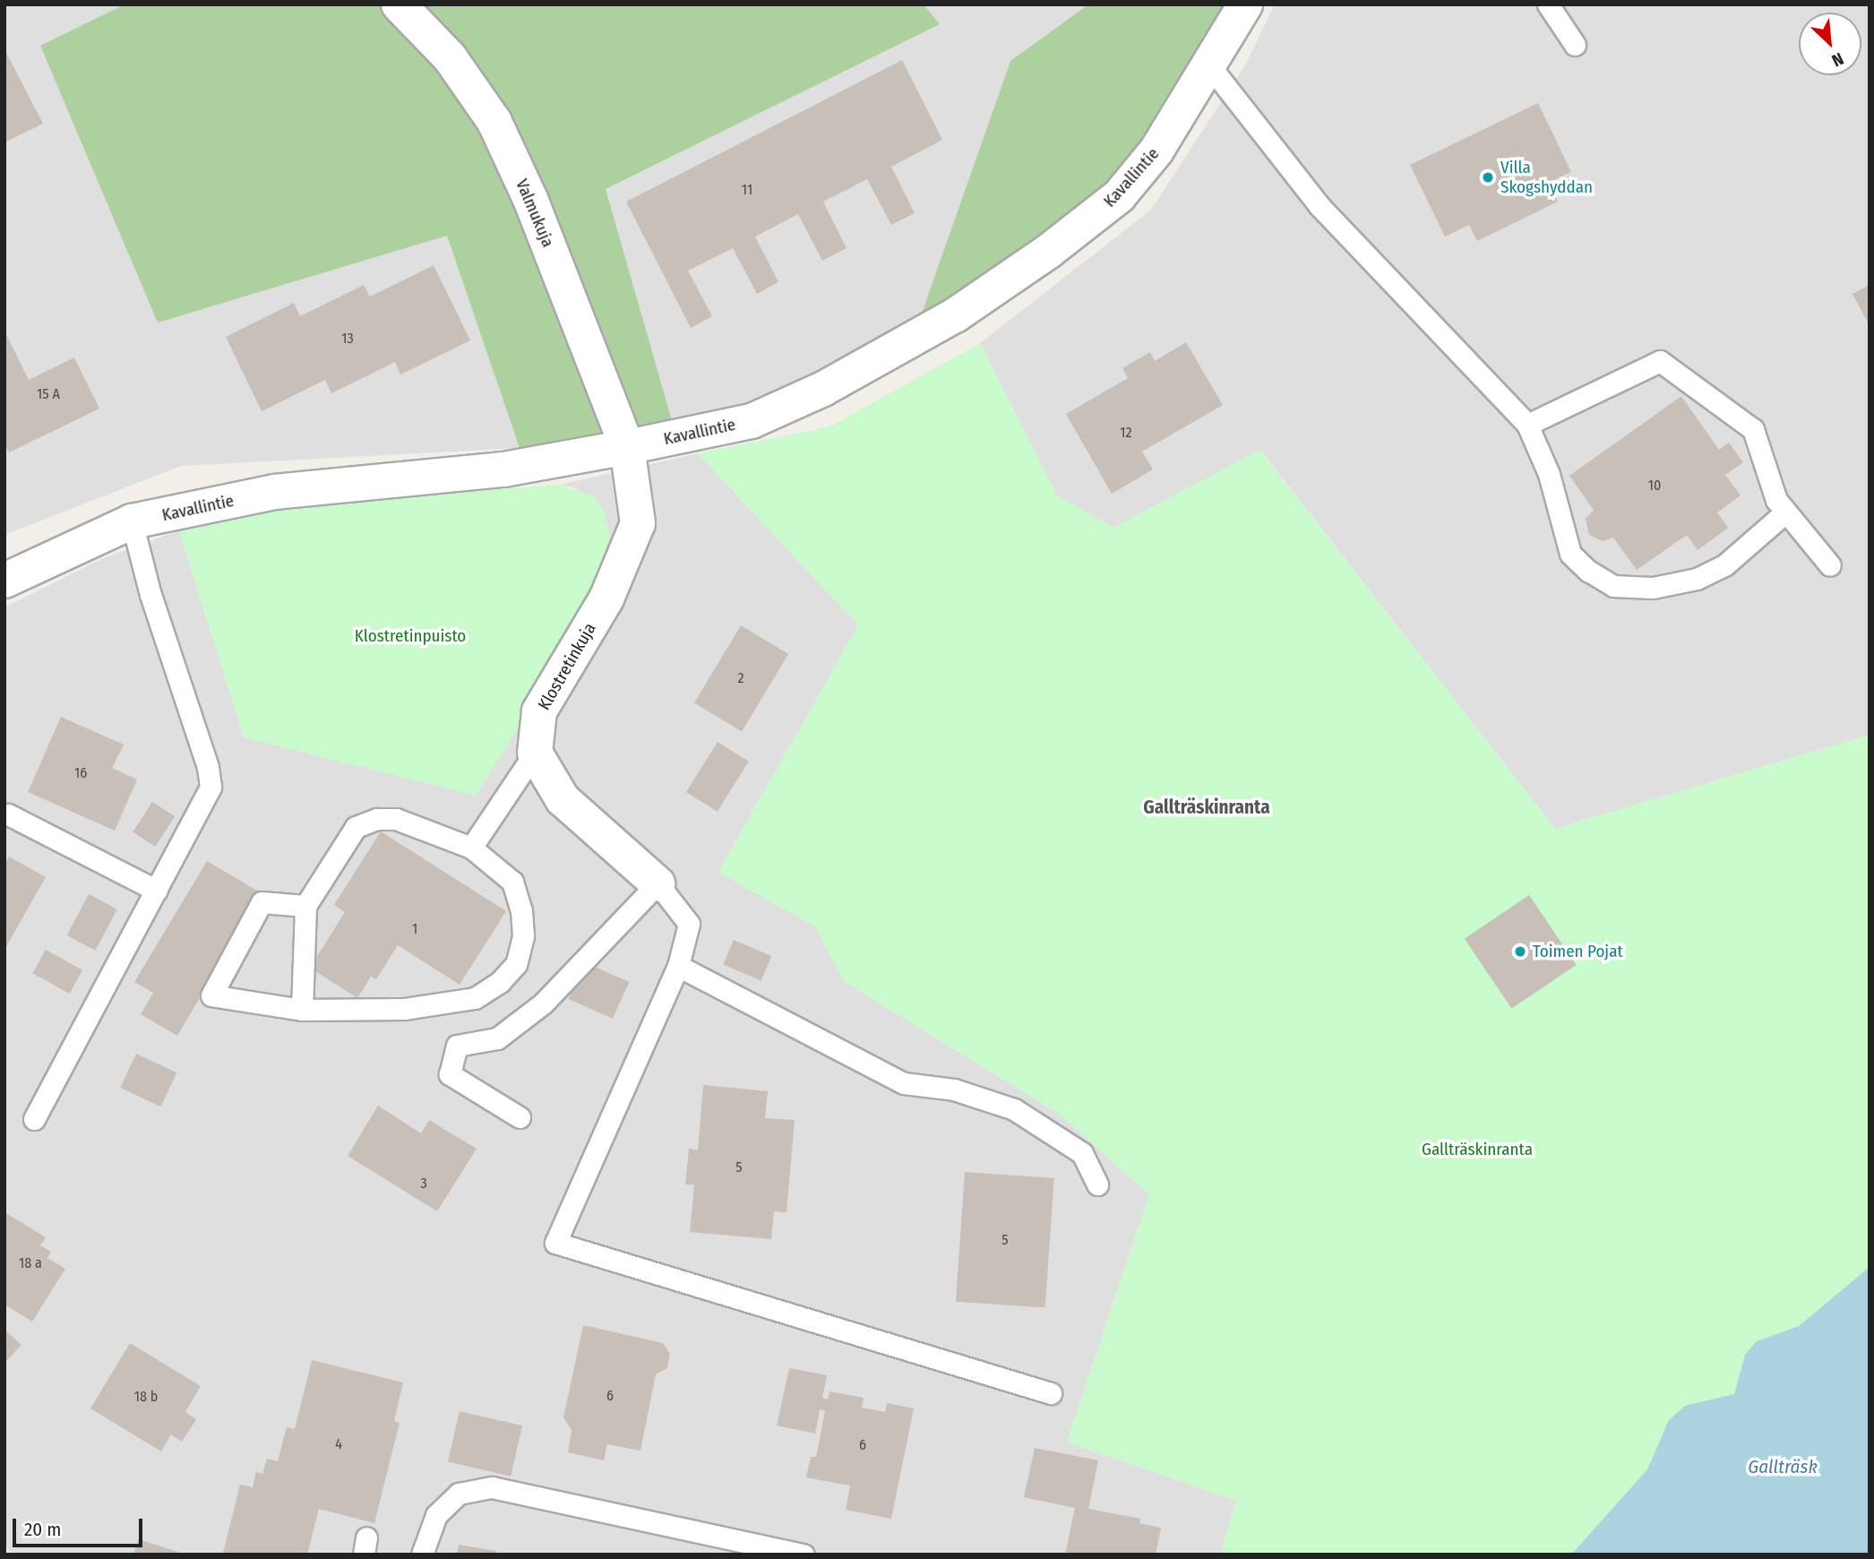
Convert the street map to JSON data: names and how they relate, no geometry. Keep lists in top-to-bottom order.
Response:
{
  "streets": {
    "street": ["Kavallintie", "Valmukuja", "Klostretinkuja"]
  },
  "crossings": [
    ["Kavallintie", "Valmukuja"],
    ["Kavallintie", "Klostretinkuja"],
    ["Valmukuja", "Klostretinkuja"]
  ],
  "districts": ["Gallträskinranta"],
  "water": ["Gallträsk"],
  "parks": ["Klostretinpuisto", "Gallträskinranta"],
  "places": ["Villa Skogshyddan", "Toimen Pojat"],
  "house_numbers": [
    "11",
    "13",
    "15 A",
    "12",
    "10",
    "2",
    "16",
    "1",
    "5",
    "3",
    "5",
    "18 a",
    "6",
    "18 b",
    "4",
    "6"
  ],
  "scale_bar": "20 m",
  "north": "bottom right"
}
